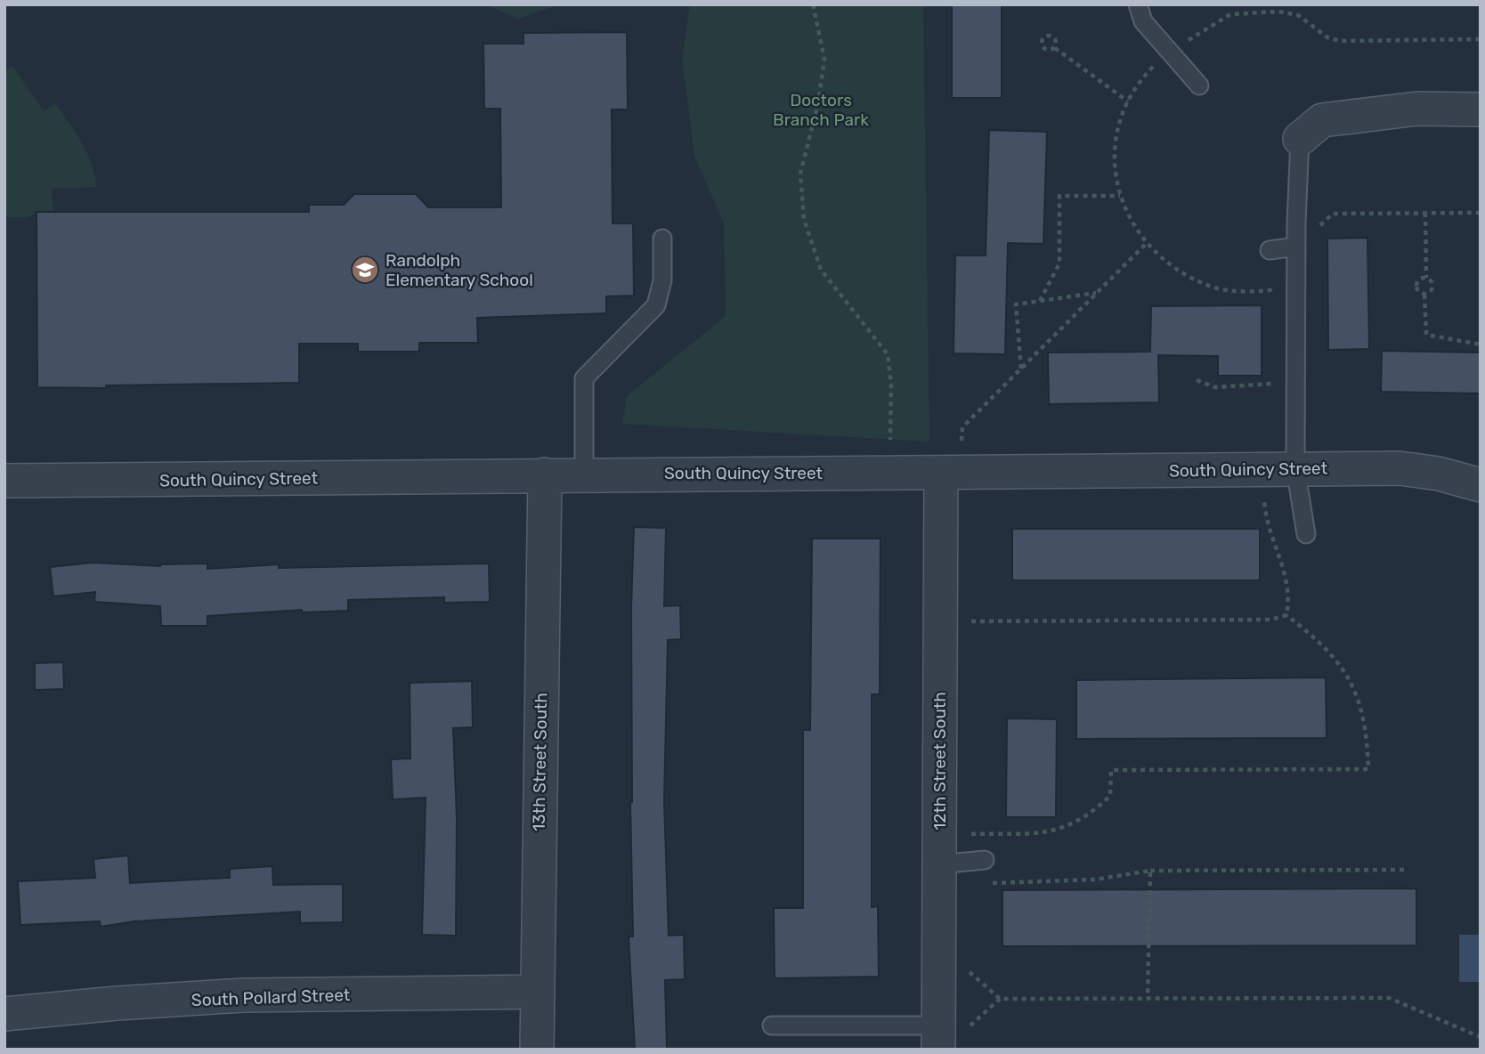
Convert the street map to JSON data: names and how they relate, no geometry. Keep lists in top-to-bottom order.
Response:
{
  "streets": {
    "street": [
      "South Quincy Street",
      "12th Street South",
      "13th Street South",
      "South Pollard Street"
    ]
  },
  "crossings": [
    ["South Quincy Street", "12th Street South"],
    ["South Quincy Street", "13th Street South"],
    ["13th Street South", "South Pollard Street"]
  ],
  "parks": ["Doctors Branch Park"],
  "places": {
    "school or university": ["Randolph Elementary School"]
  }
}
